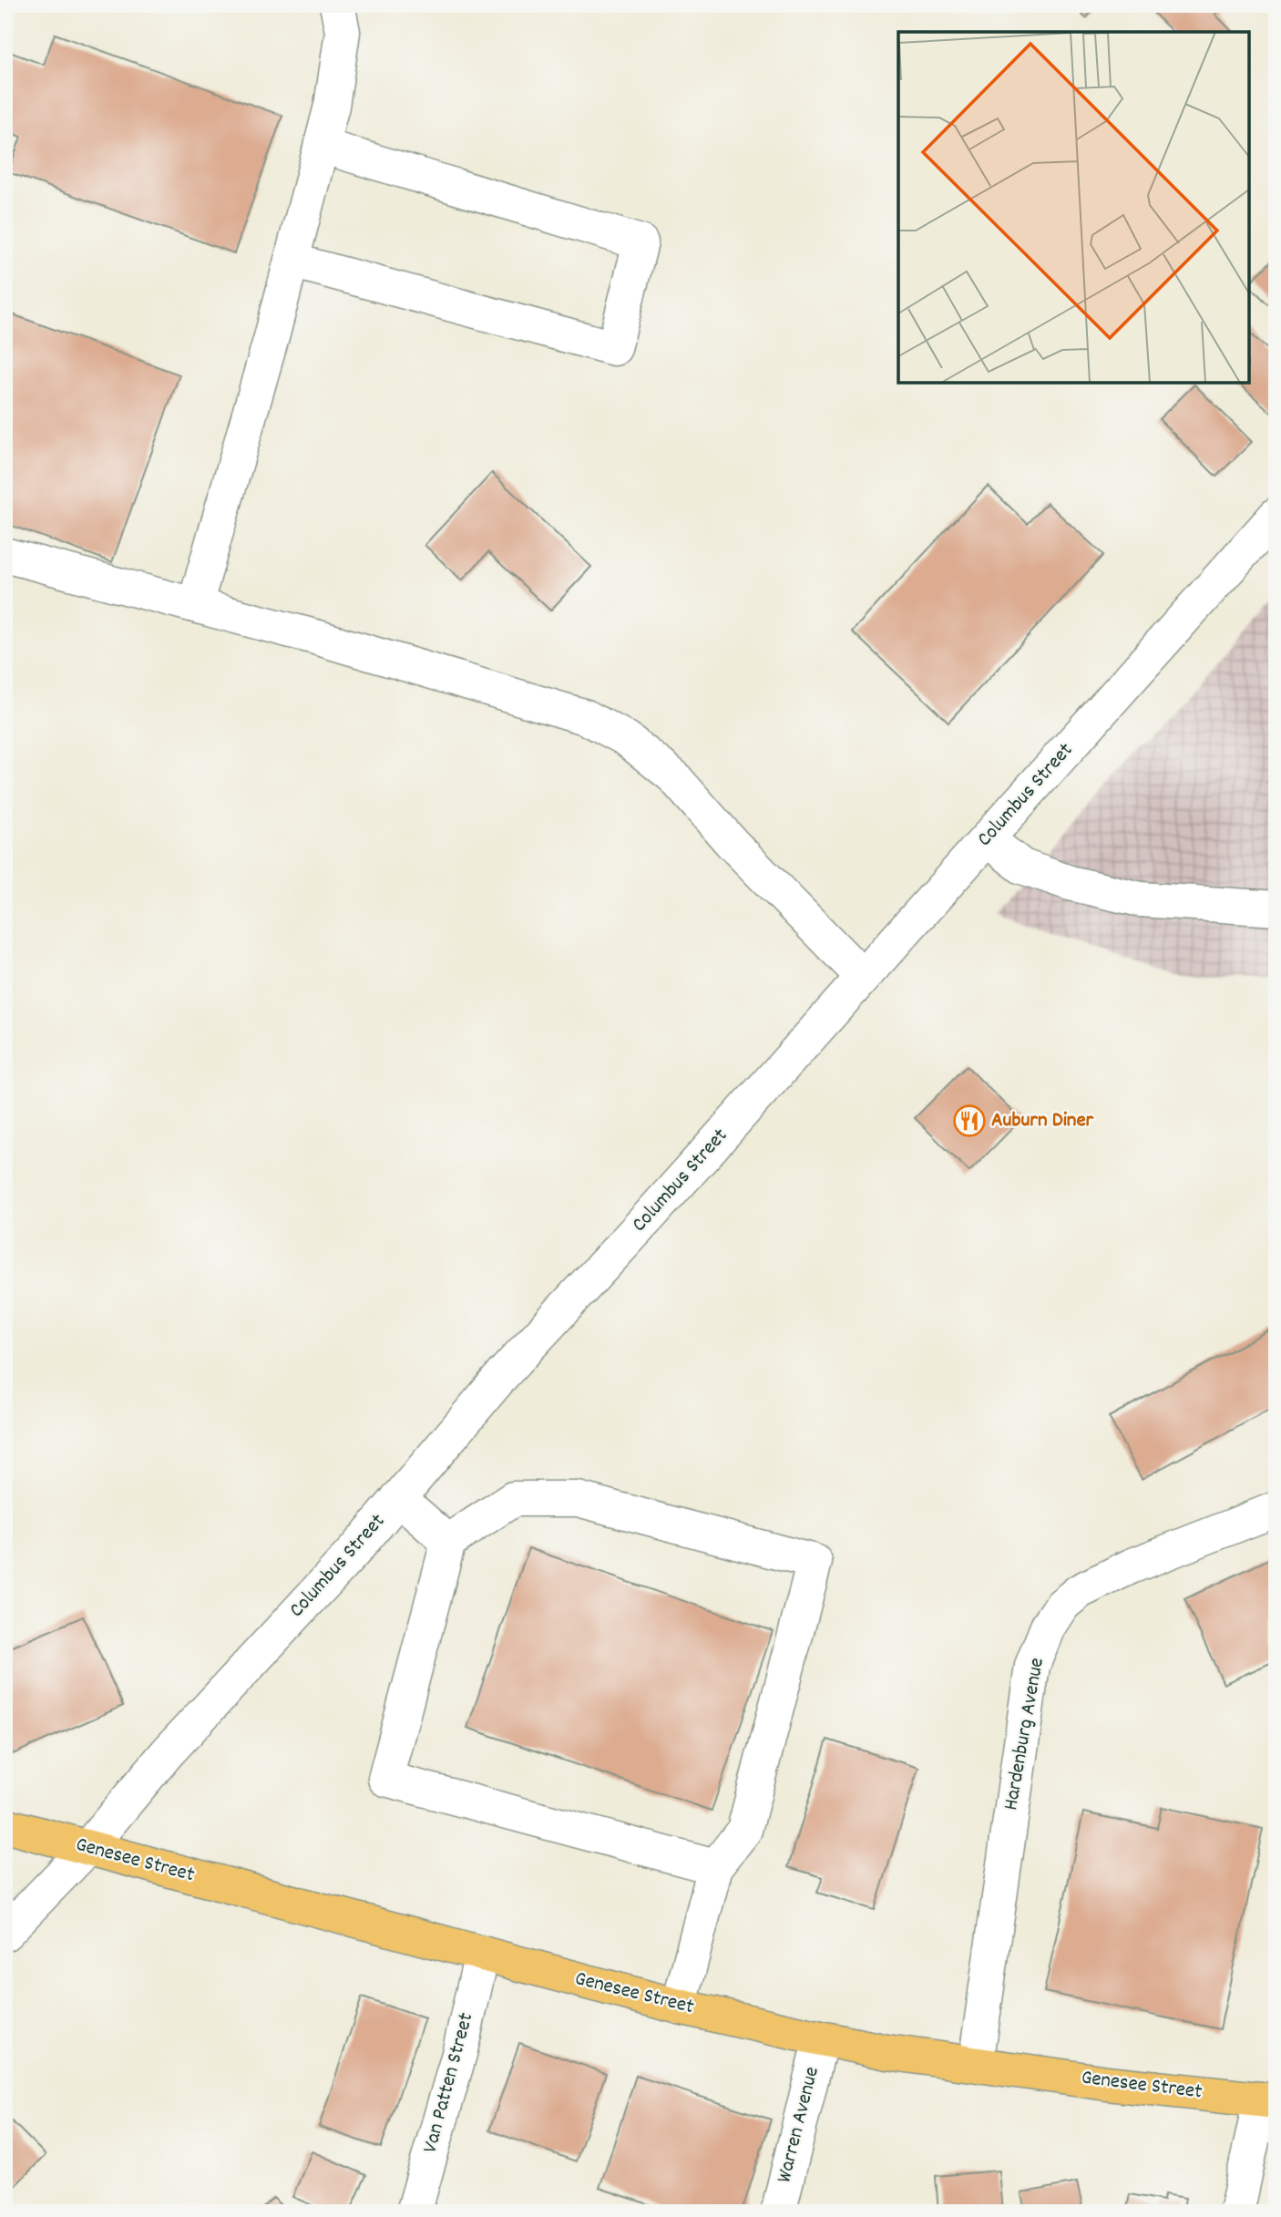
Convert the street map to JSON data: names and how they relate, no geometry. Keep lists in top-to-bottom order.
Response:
{
  "streets": {
    "main road": ["Genesee Street"],
    "street": [
      "Columbus Street",
      "Hardenburg Avenue",
      "Van Patten Street",
      "Warren Avenue"
    ]
  },
  "crossings": [
    ["Columbus Street", "Genesee Street"],
    ["Hardenburg Avenue", "Genesee Street"],
    ["Genesee Street", "Van Patten Street"],
    ["Genesee Street", "Warren Avenue"]
  ],
  "places": {
    "restaurant": ["Auburn Diner"]
  }
}
